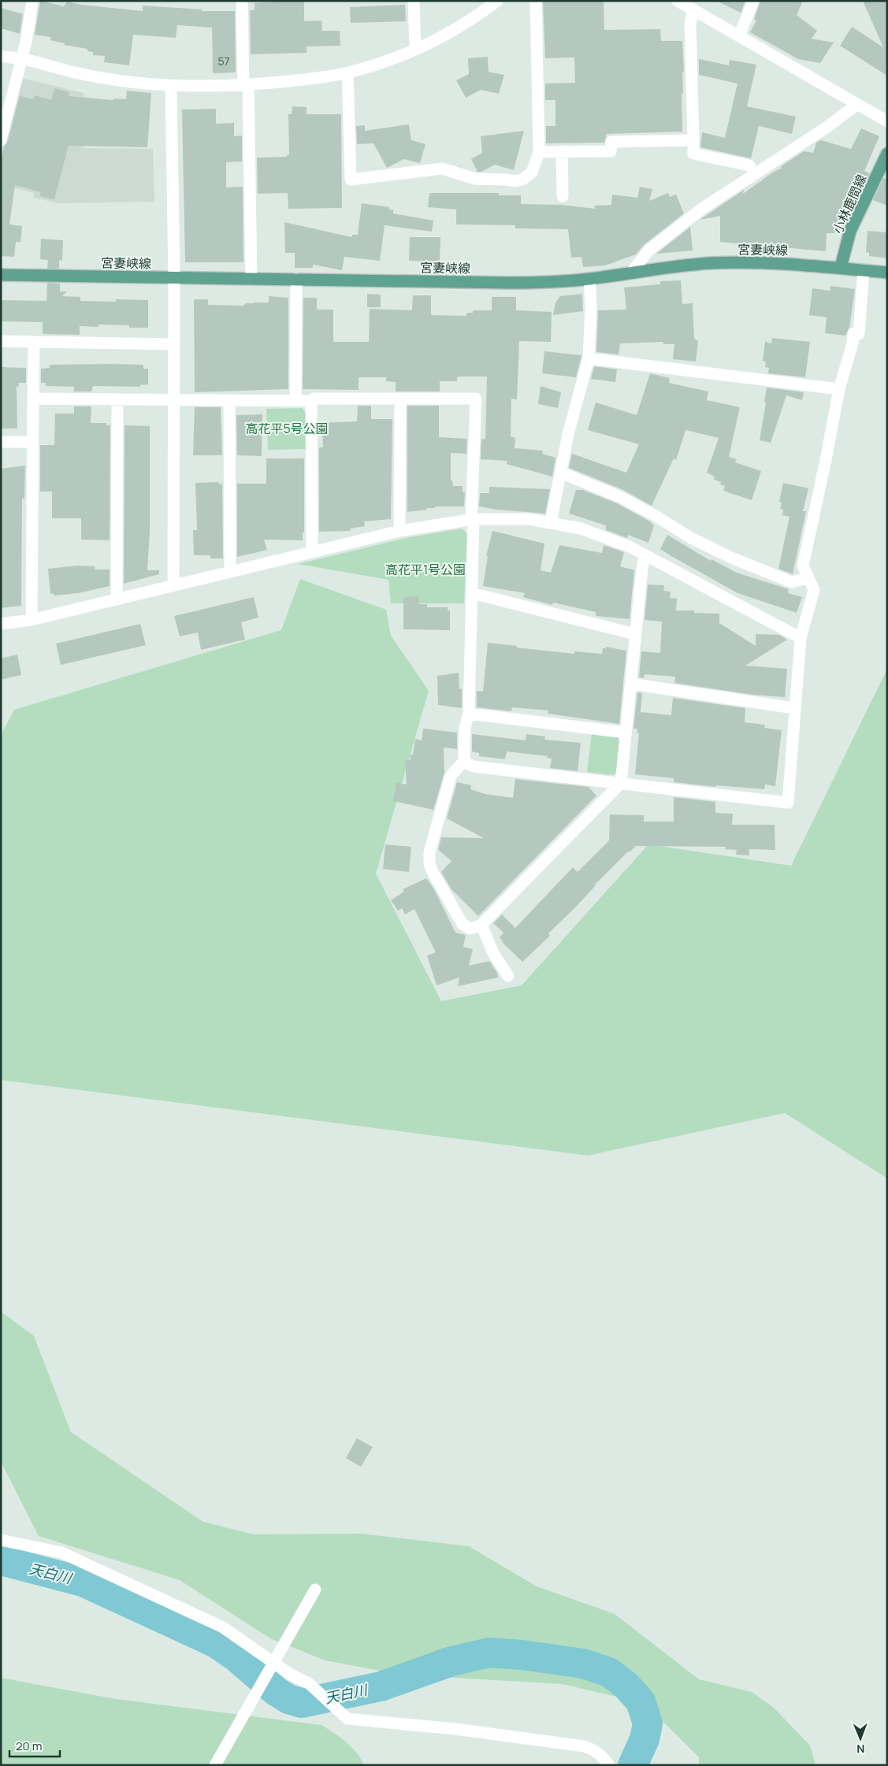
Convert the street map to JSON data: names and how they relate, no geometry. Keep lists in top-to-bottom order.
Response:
{
  "streets": {
    "main road": ["小林鹿間線", "宮妻峡線"]
  },
  "crossings": [
    ["小林鹿間線", "宮妻峡線"]
  ],
  "water": ["天白川"],
  "parks": ["高花平5号公園", "高花平1号公園"],
  "house_numbers": ["57"],
  "scale_bar": "20 m",
  "north": "bottom"
}
